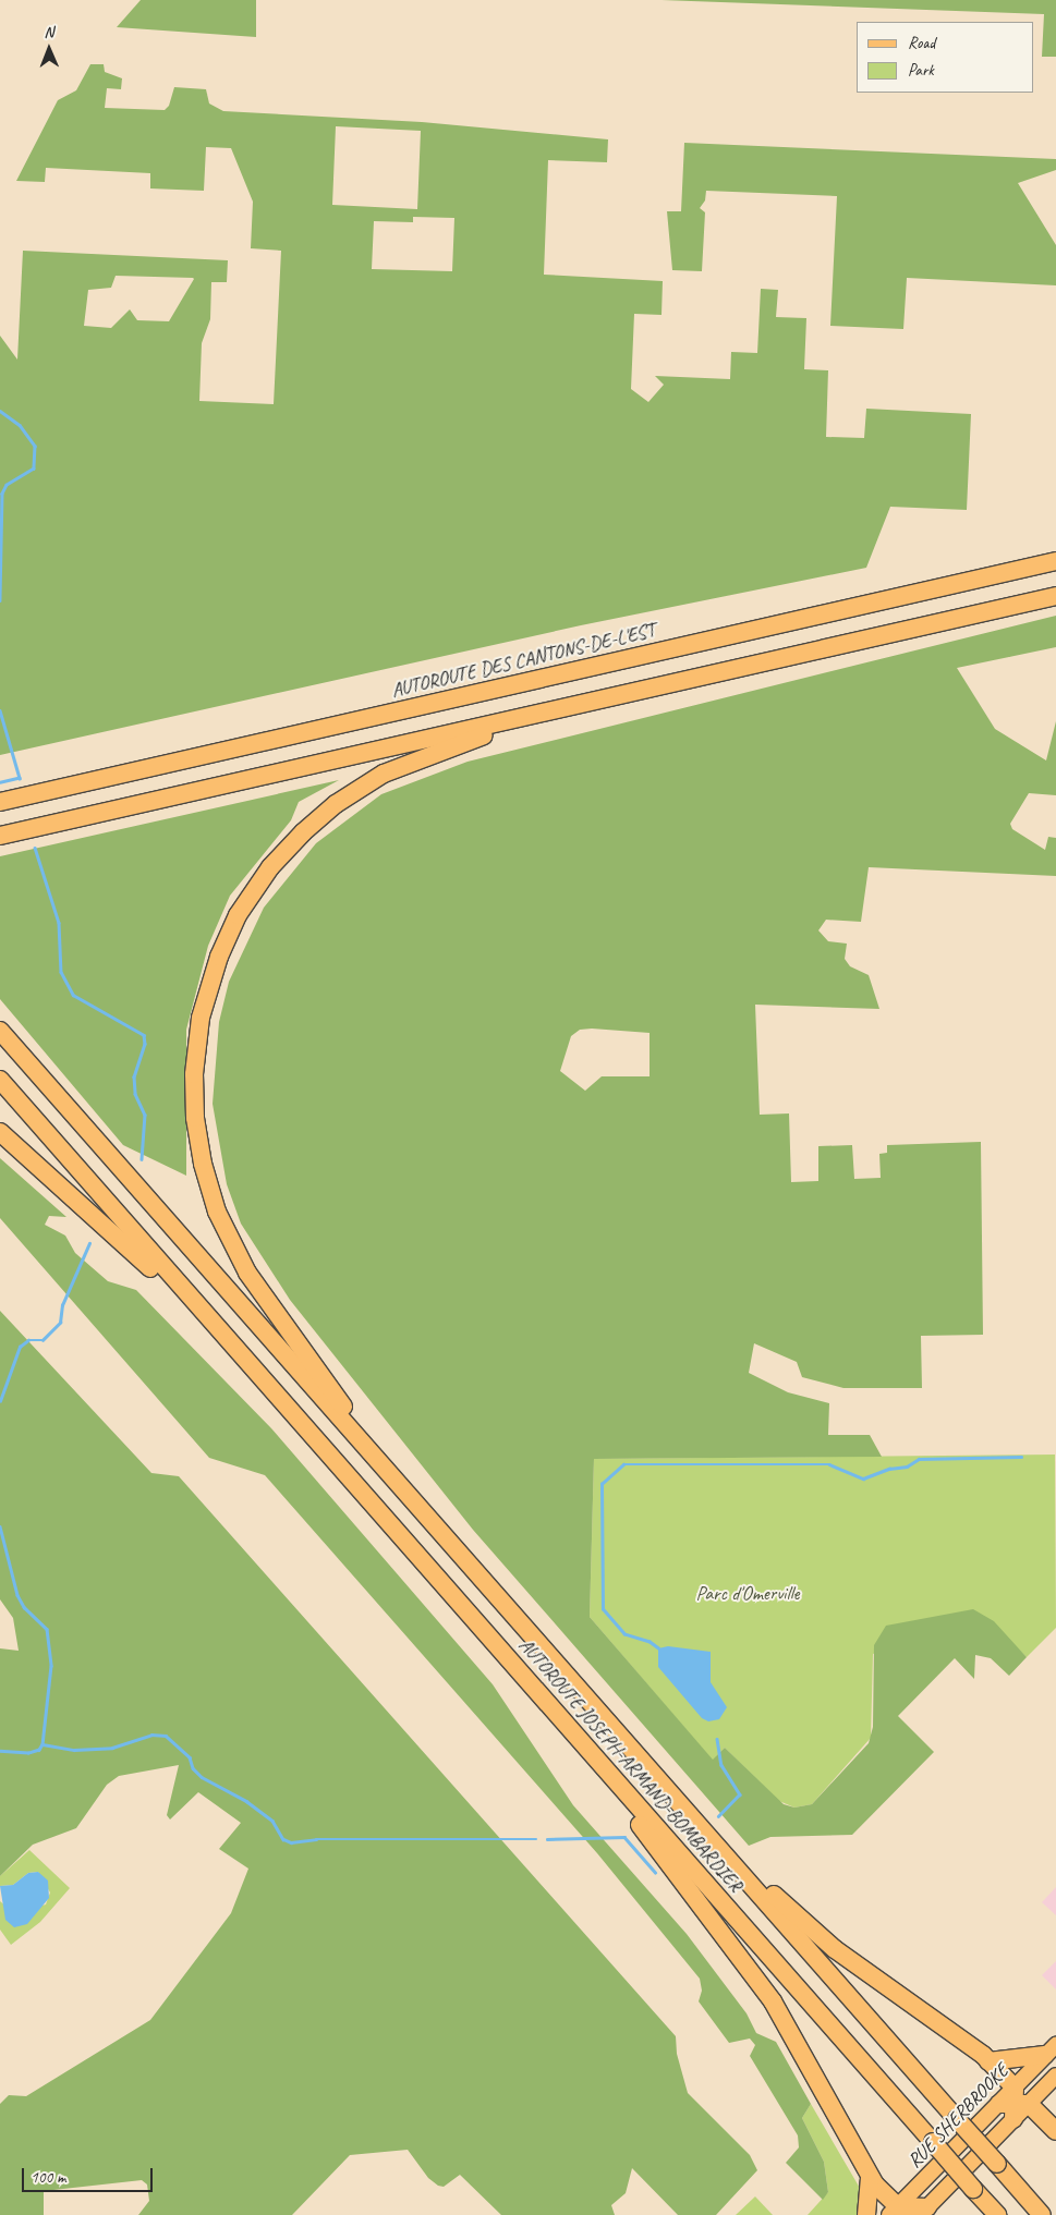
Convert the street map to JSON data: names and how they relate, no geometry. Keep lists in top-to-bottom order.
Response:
{
  "streets": {
    "highway": ["AUTOROUTE DES CANTONS-DE-L'EST", "AUTOROUTE JOSEPH-ARMAND-BOMBARDIER"],
    "main road": ["RUE SHERBROOKE"]
  },
  "parks": ["Parc d'Omerville"],
  "legend": ["Road", "Park"],
  "scale_bar": "100 m",
  "north": "top"
}
